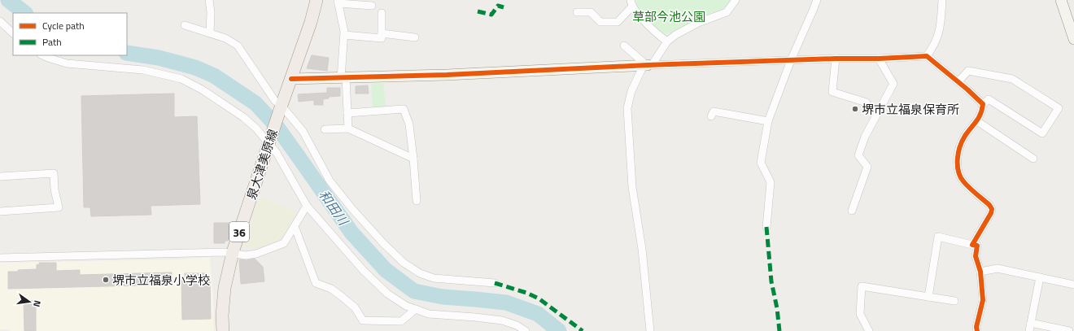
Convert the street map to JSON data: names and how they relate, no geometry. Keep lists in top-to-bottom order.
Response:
{
  "streets": {
    "main road": ["泉大津美原線", "36"]
  },
  "water": ["和田川"],
  "parks": ["草部今池公園"],
  "places": ["堺市立福泉保育所", "堺市立福泉小学校"],
  "legend": ["Cycle path", "Path"],
  "north": "right"
}
